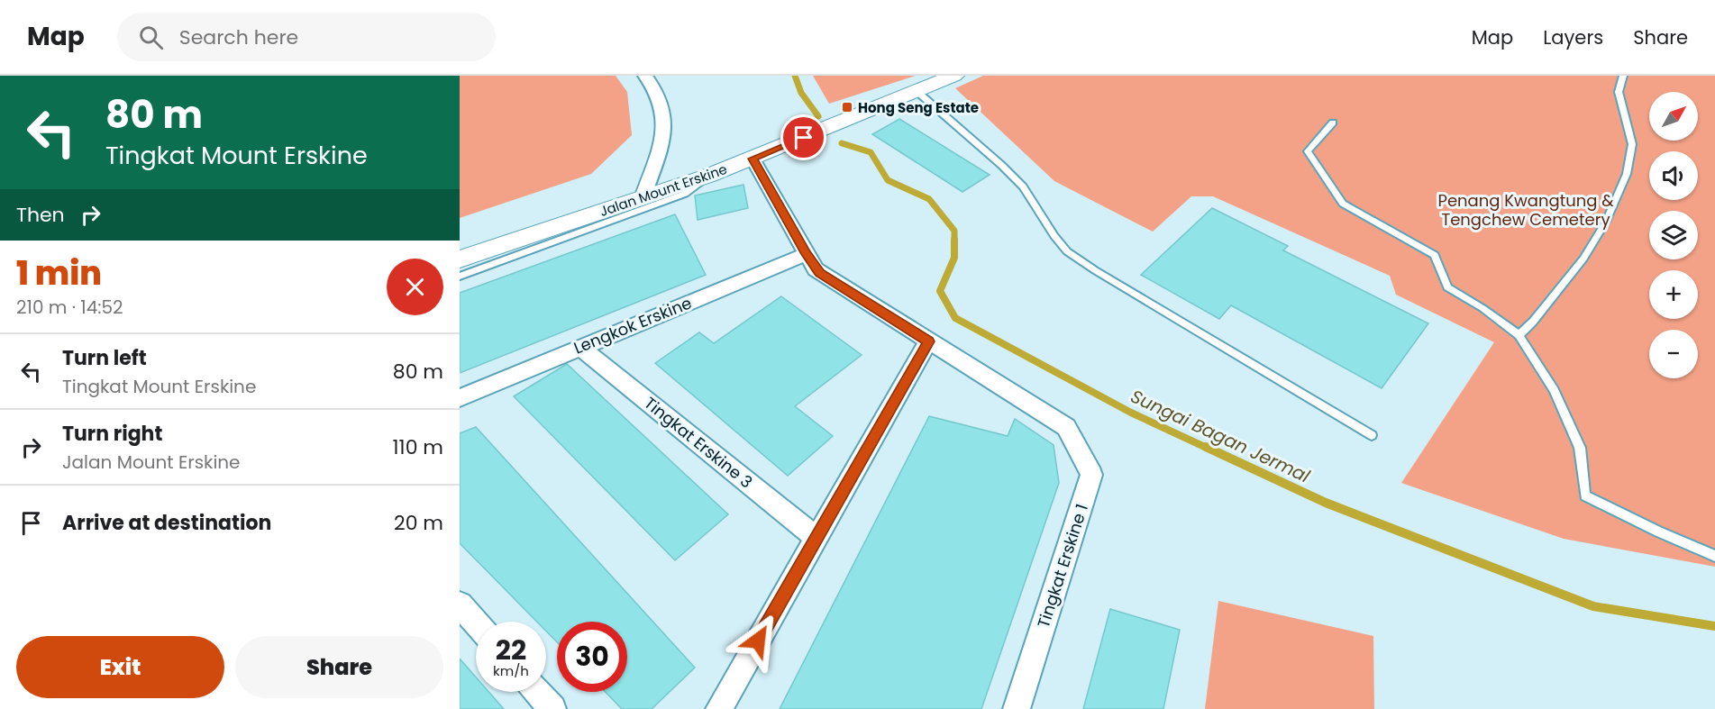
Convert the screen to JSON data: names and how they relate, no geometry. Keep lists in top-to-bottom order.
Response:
{
  "streets": {
    "main road": ["Jalan Mount Erskine"],
    "street": ["Lengkok Erskine", "Tingkat Erskine 3", "Tingkat Erskine 1"]
  },
  "crossings": [
    ["Lengkok Erskine", "Tingkat Erskine 3"]
  ],
  "water": ["Sungai Bagan Jermal"],
  "parks": ["Penang Kwangtung & Tengchew Cemetery"],
  "places": {
    "transit": ["Hong Seng Estate"]
  },
  "north": "top right",
  "page": {
    "header": "Map",
    "search": "Search here",
    "nav": ["Map", "Layers", "Share"],
    "turn": ["80 m", "Tingkat Mount Erskine"],
    "map_buttons": ["+", "−"],
    "then": "Then",
    "heading": ["1 min", "210 m · 14:52"],
    "list": [
      {
        "name": "Turn left",
        "note": "Tingkat Mount Erskine",
        "value": "80 m"
      },
      {
        "name": "Turn right",
        "note": "Jalan Mount Erskine",
        "value": "110 m"
      },
      {
        "name": "Arrive at destination",
        "value": "20 m"
      }
    ],
    "speed": "22 km/h",
    "limit": "30",
    "buttons": ["Exit", "Share"]
  }
}
